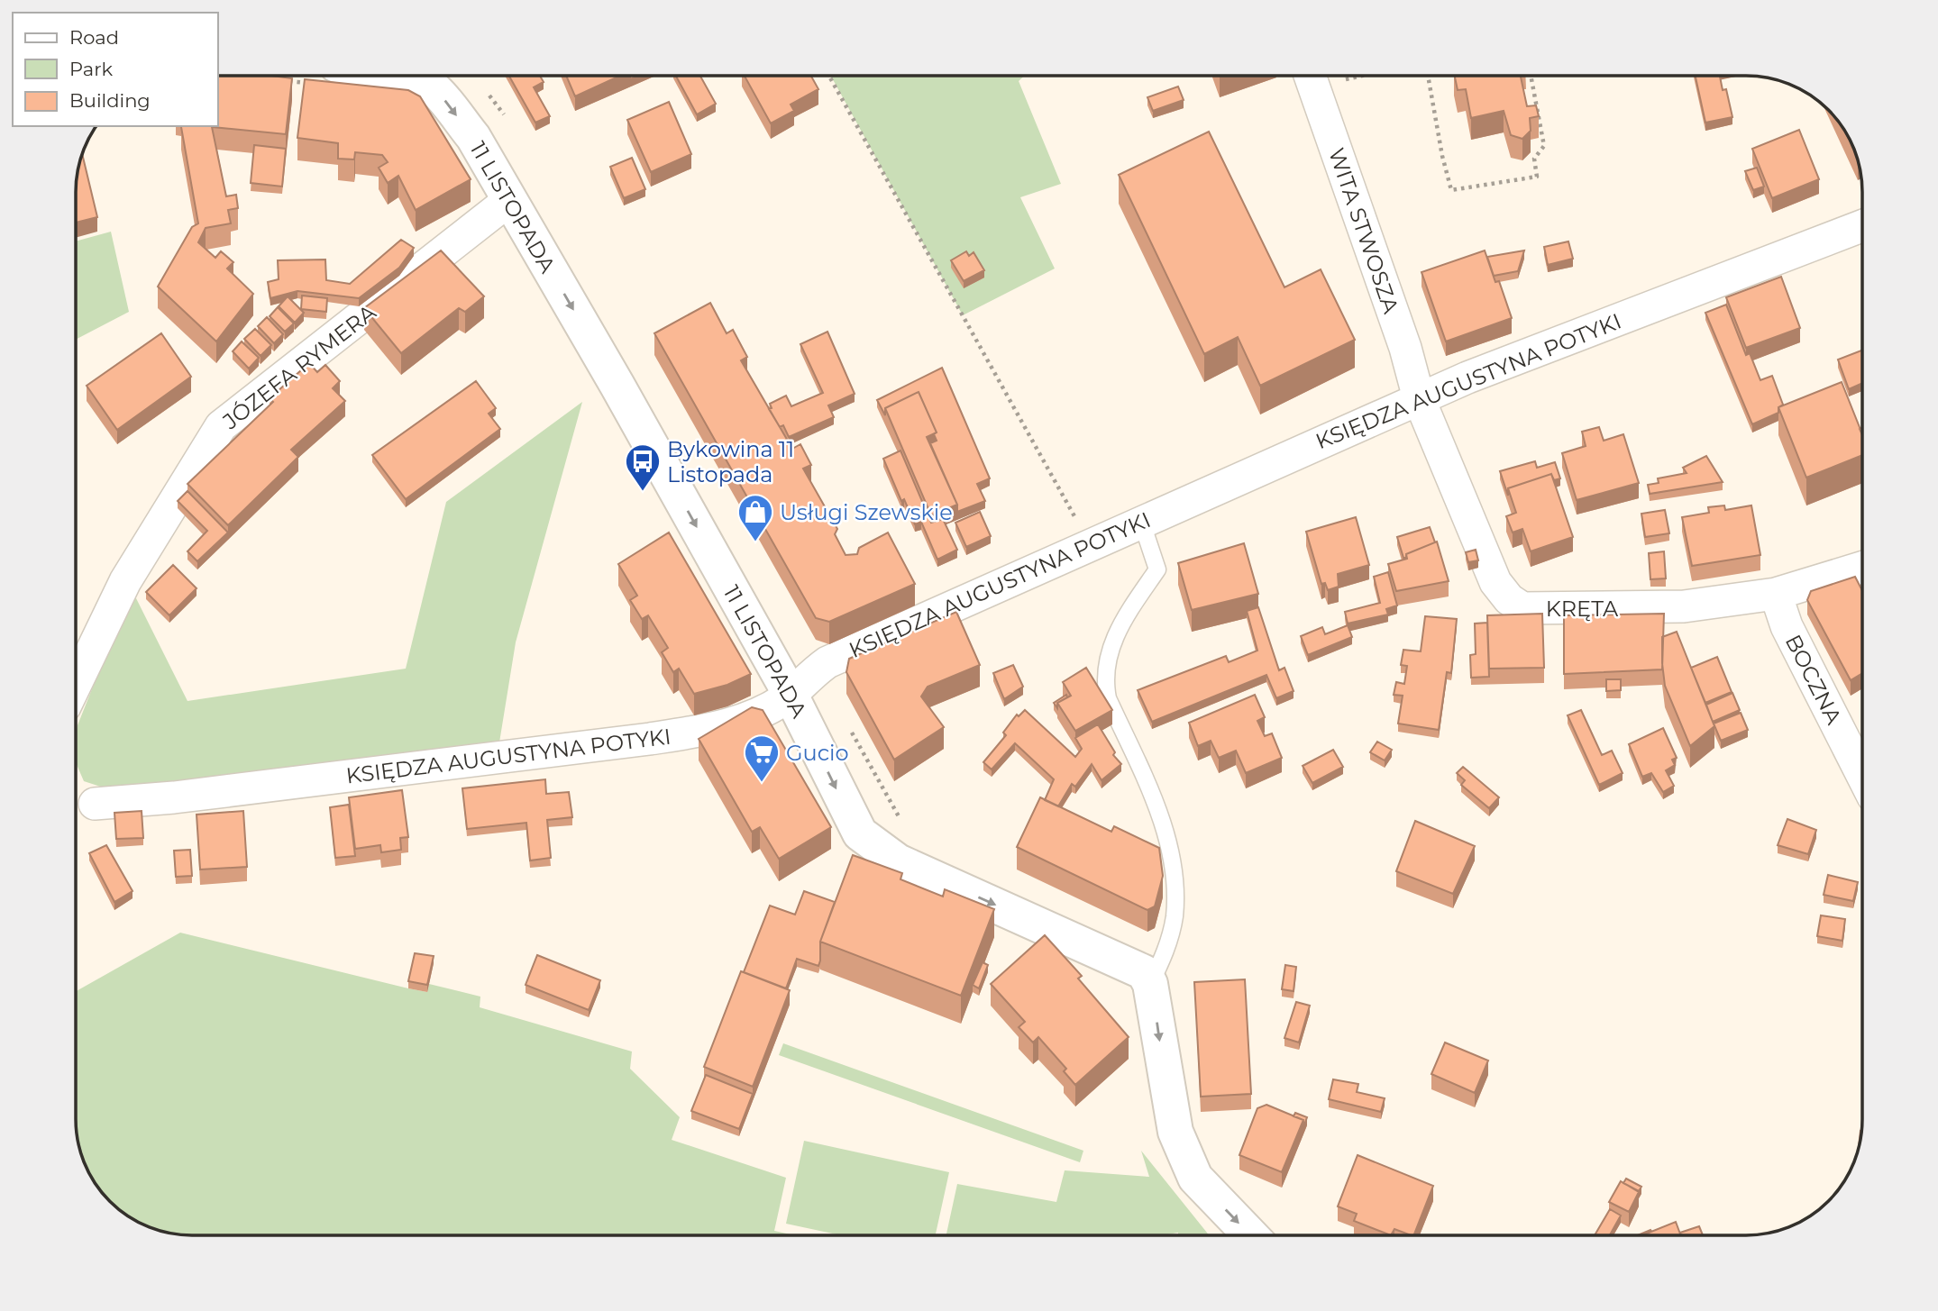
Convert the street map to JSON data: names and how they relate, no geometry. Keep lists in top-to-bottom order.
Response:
{
  "streets": {
    "street": [
      "11 LISTOPADA",
      "WITA STWOSZA",
      "JÓZEFA RYMERA",
      "KSIĘDZA AUGUSTYNA POTYKI",
      "KRĘTA",
      "BOCZNA"
    ]
  },
  "crossings": [
    ["11 LISTOPADA", "JÓZEFA RYMERA"],
    ["11 LISTOPADA", "KSIĘDZA AUGUSTYNA POTYKI"],
    ["WITA STWOSZA", "KSIĘDZA AUGUSTYNA POTYKI"],
    ["WITA STWOSZA", "KRĘTA"],
    ["KSIĘDZA AUGUSTYNA POTYKI", "KRĘTA"],
    ["KRĘTA", "BOCZNA"]
  ],
  "one_way": ["11 LISTOPADA"],
  "places": {
    "bus stop": ["Bykowina 11 Listopada"],
    "shop": ["Usługi Szewskie"],
    "supermarket": ["Gucio"]
  },
  "legend": ["Road", "Park", "Building"]
}
